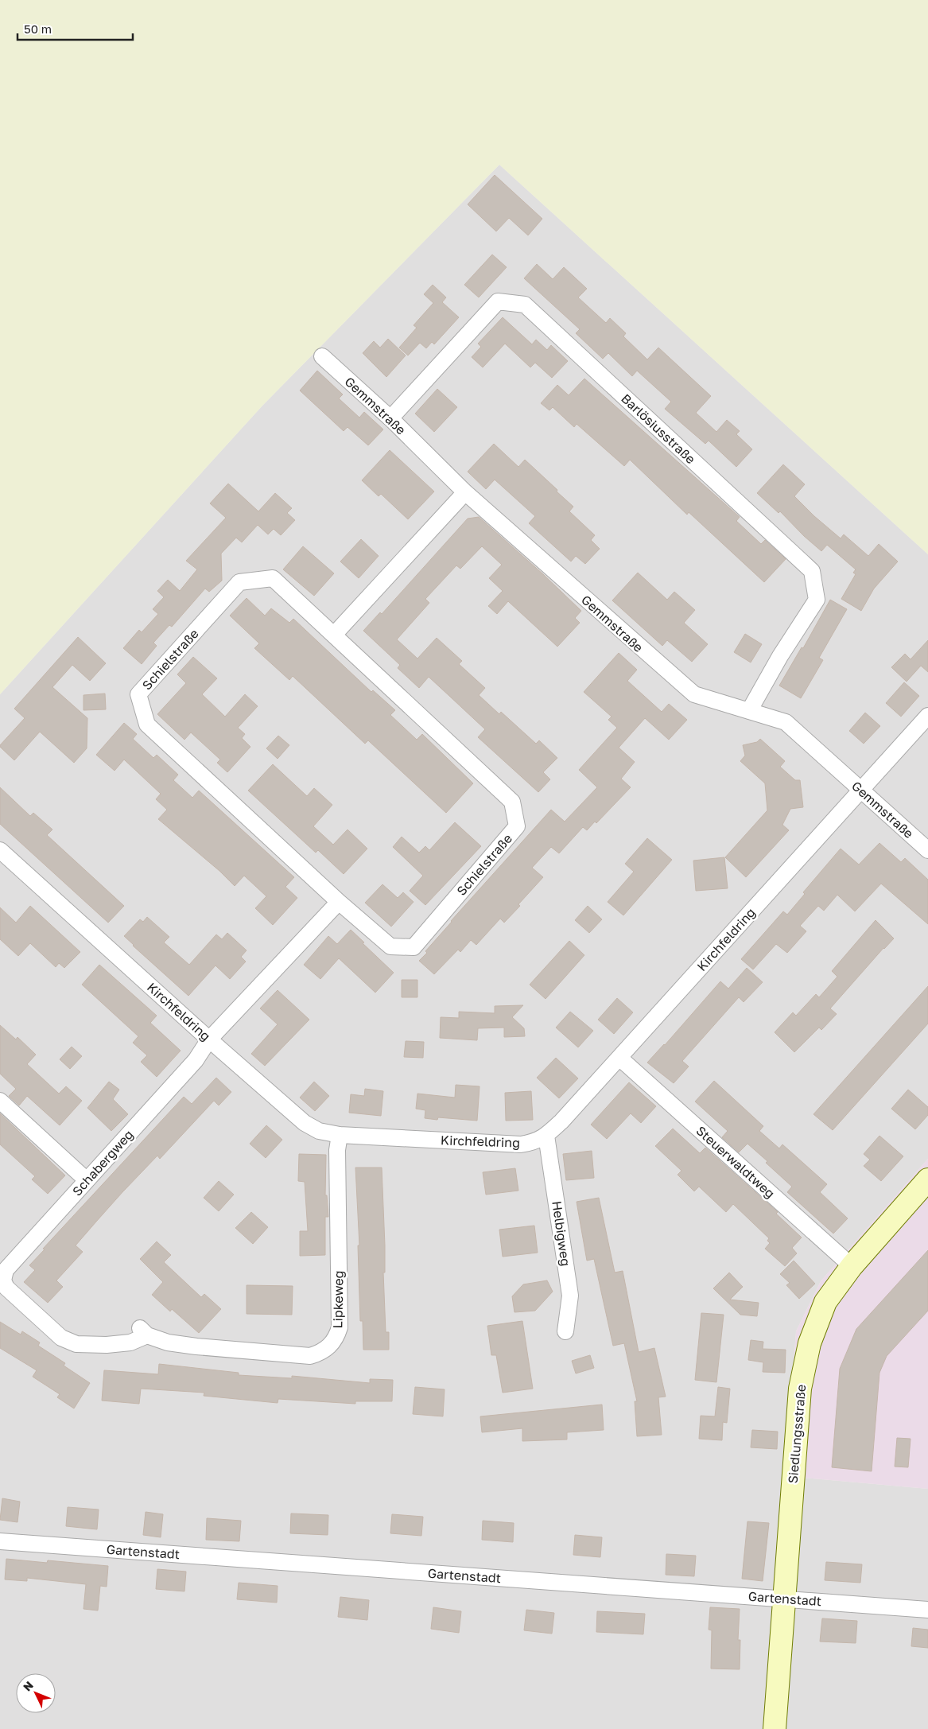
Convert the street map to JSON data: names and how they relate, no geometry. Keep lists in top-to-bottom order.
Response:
{
  "streets": {
    "street": [
      "Gemmstraße",
      "Barlösiusstraße",
      "Schielstraße",
      "Kirchfeldring",
      "Steuerwaldtweg",
      "Schabergweg",
      "Helbigweg",
      "Lipkeweg",
      "Siedlungsstraße",
      "Gartenstadt"
    ]
  },
  "crossings": [
    ["Gemmstraße", "Barlösiusstraße"],
    ["Gemmstraße", "Kirchfeldring"],
    ["Kirchfeldring", "Steuerwaldtweg"],
    ["Kirchfeldring", "Schabergweg"],
    ["Kirchfeldring", "Helbigweg"],
    ["Kirchfeldring", "Lipkeweg"],
    ["Steuerwaldtweg", "Siedlungsstraße"],
    ["Schabergweg", "Lipkeweg"],
    ["Siedlungsstraße", "Gartenstadt"]
  ],
  "scale_bar": "50 m",
  "north": "top left"
}
